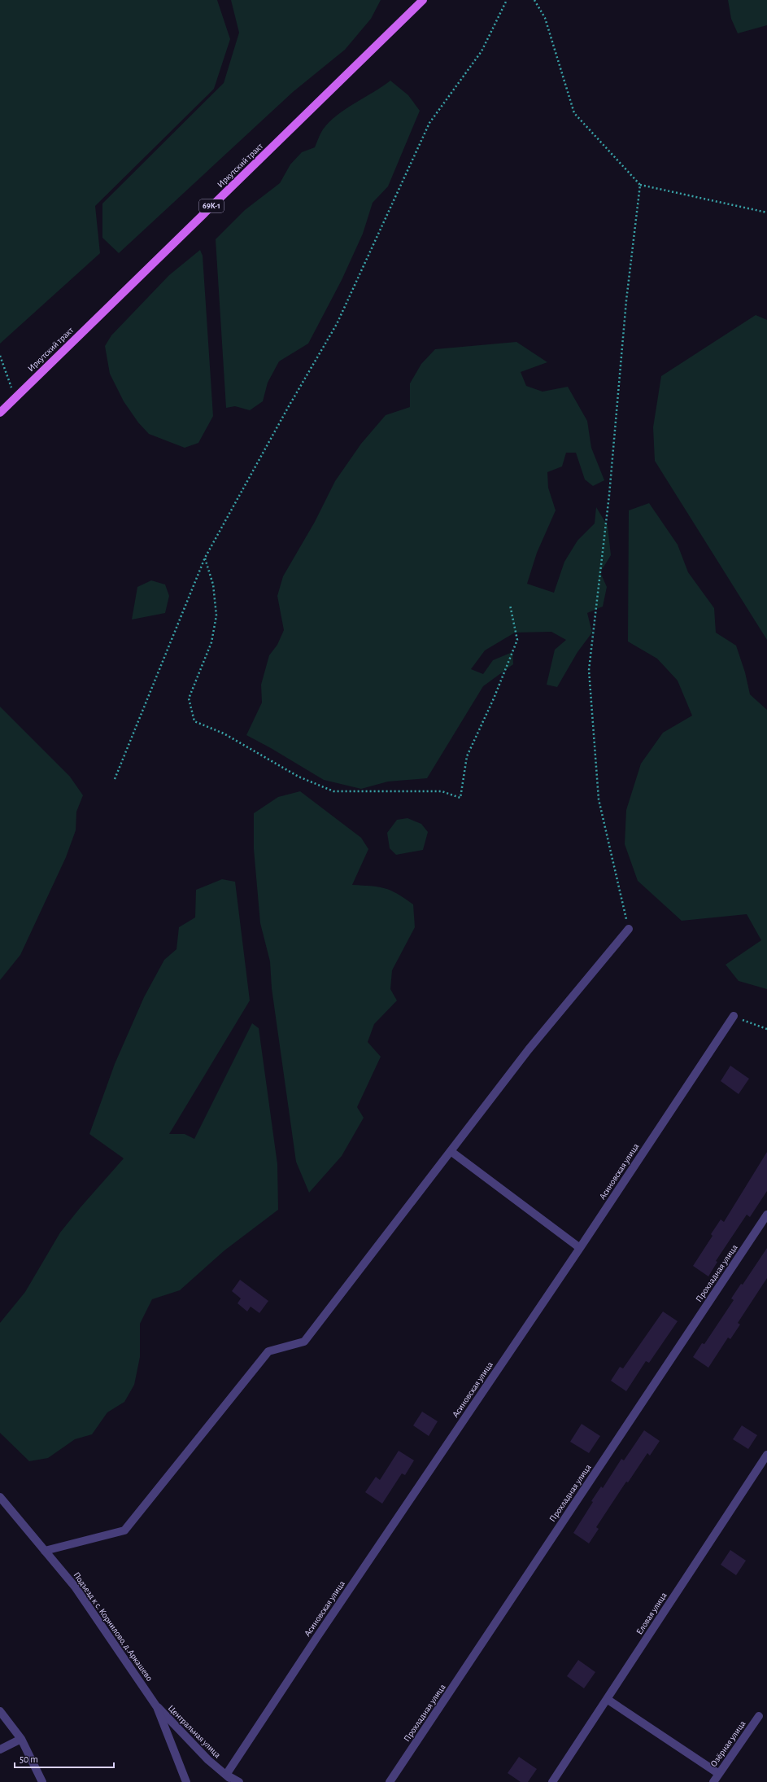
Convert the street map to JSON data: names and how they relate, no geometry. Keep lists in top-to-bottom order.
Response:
{
  "streets": {
    "main road": ["Иркутский тракт", "69К-1"],
    "street": [
      "Асиновская улица",
      "Прохладная улица",
      "Еловая улица",
      "Подъезд к с. Корнилово, д.Аркашево",
      "Центральная улица",
      "Озёрная улица"
    ]
  },
  "crossings": [
    ["Асиновская улица", "Центральная улица"],
    ["Подъезд к с. Корнилово, д.Аркашево", "Центральная улица"]
  ],
  "scale_bar": "50 m"
}
